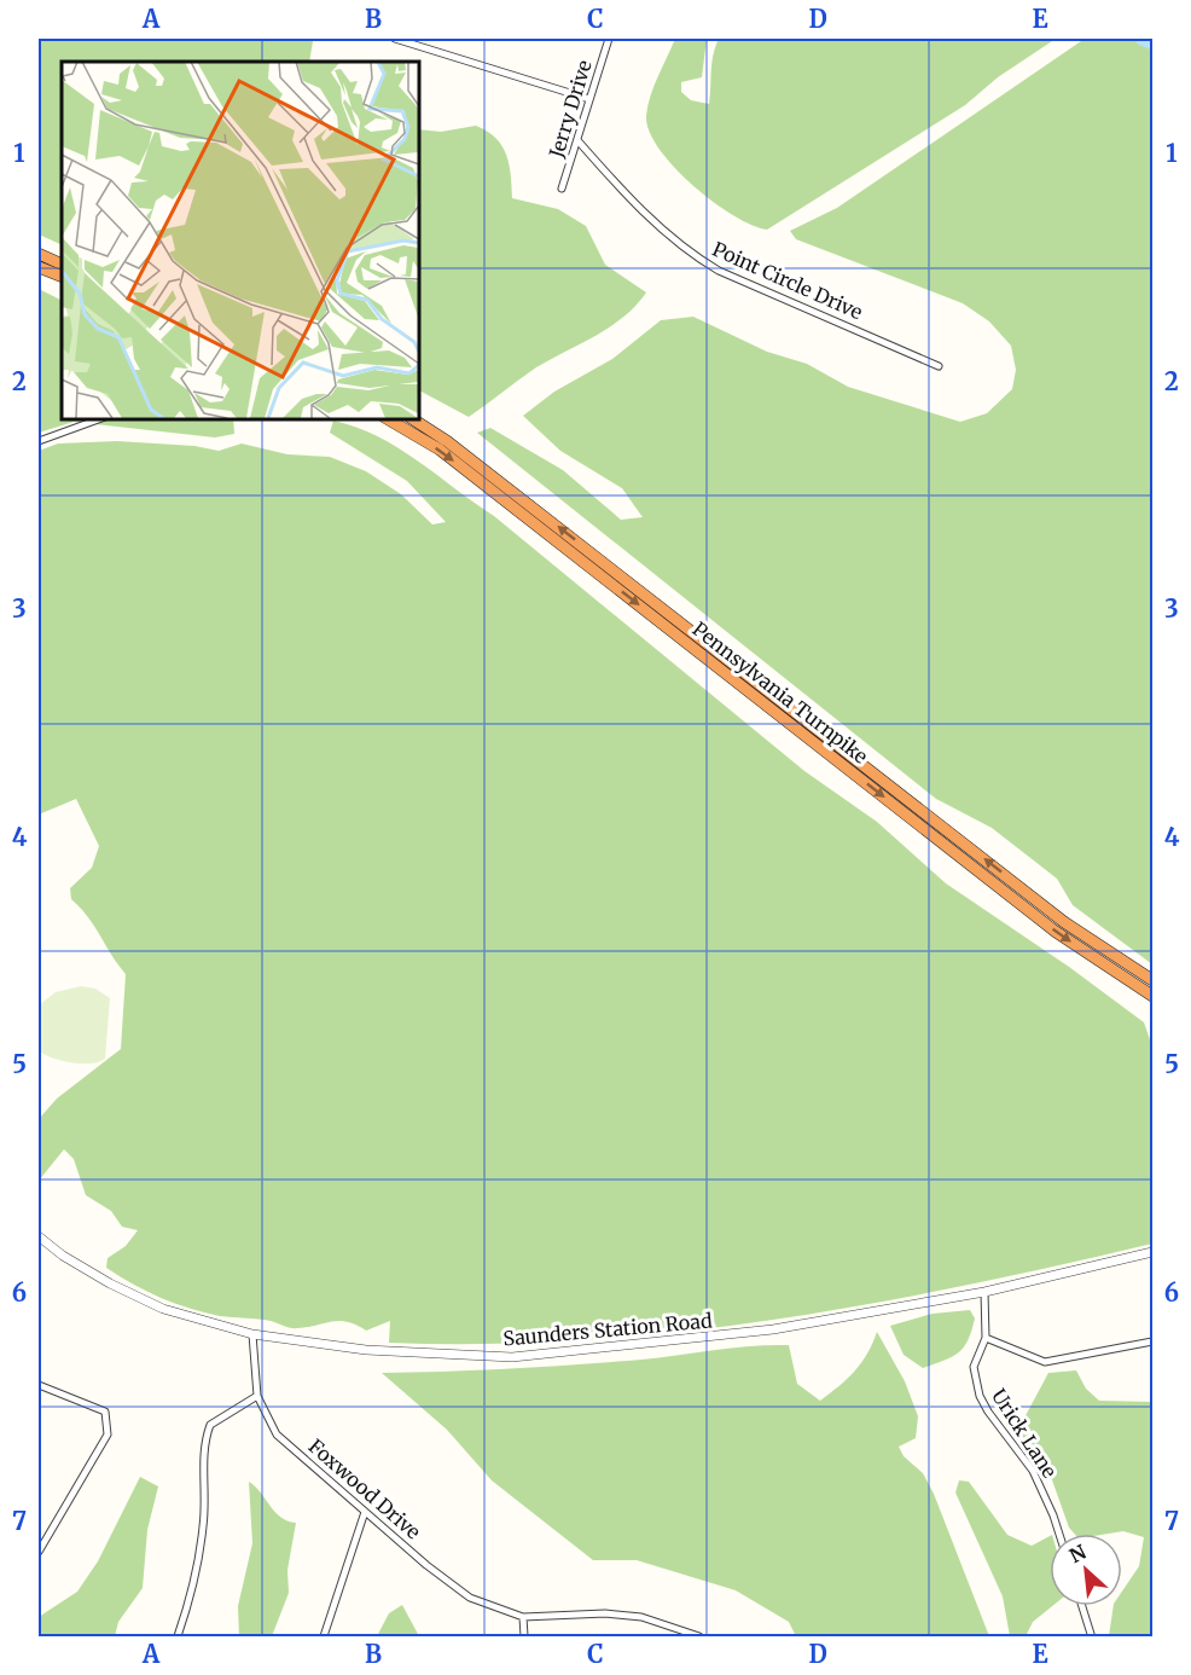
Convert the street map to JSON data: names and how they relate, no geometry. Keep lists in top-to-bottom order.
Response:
{
  "streets": {
    "highway": ["Pennsylvania Turnpike"],
    "street": [
      "Jerry Drive",
      "Point Circle Drive",
      "Saunders Station Road",
      "Urick Lane",
      "Foxwood Drive"
    ]
  },
  "crossings": [
    ["Jerry Drive", "Point Circle Drive"],
    ["Saunders Station Road", "Urick Lane"],
    ["Saunders Station Road", "Foxwood Drive"]
  ],
  "north": "top left",
  "grid": {
    "columns": [
      "A",
      "B",
      "C",
      "D",
      "E"
    ],
    "rows": [
      "1",
      "2",
      "3",
      "4",
      "5",
      "6",
      "7"
    ]
  }
}
